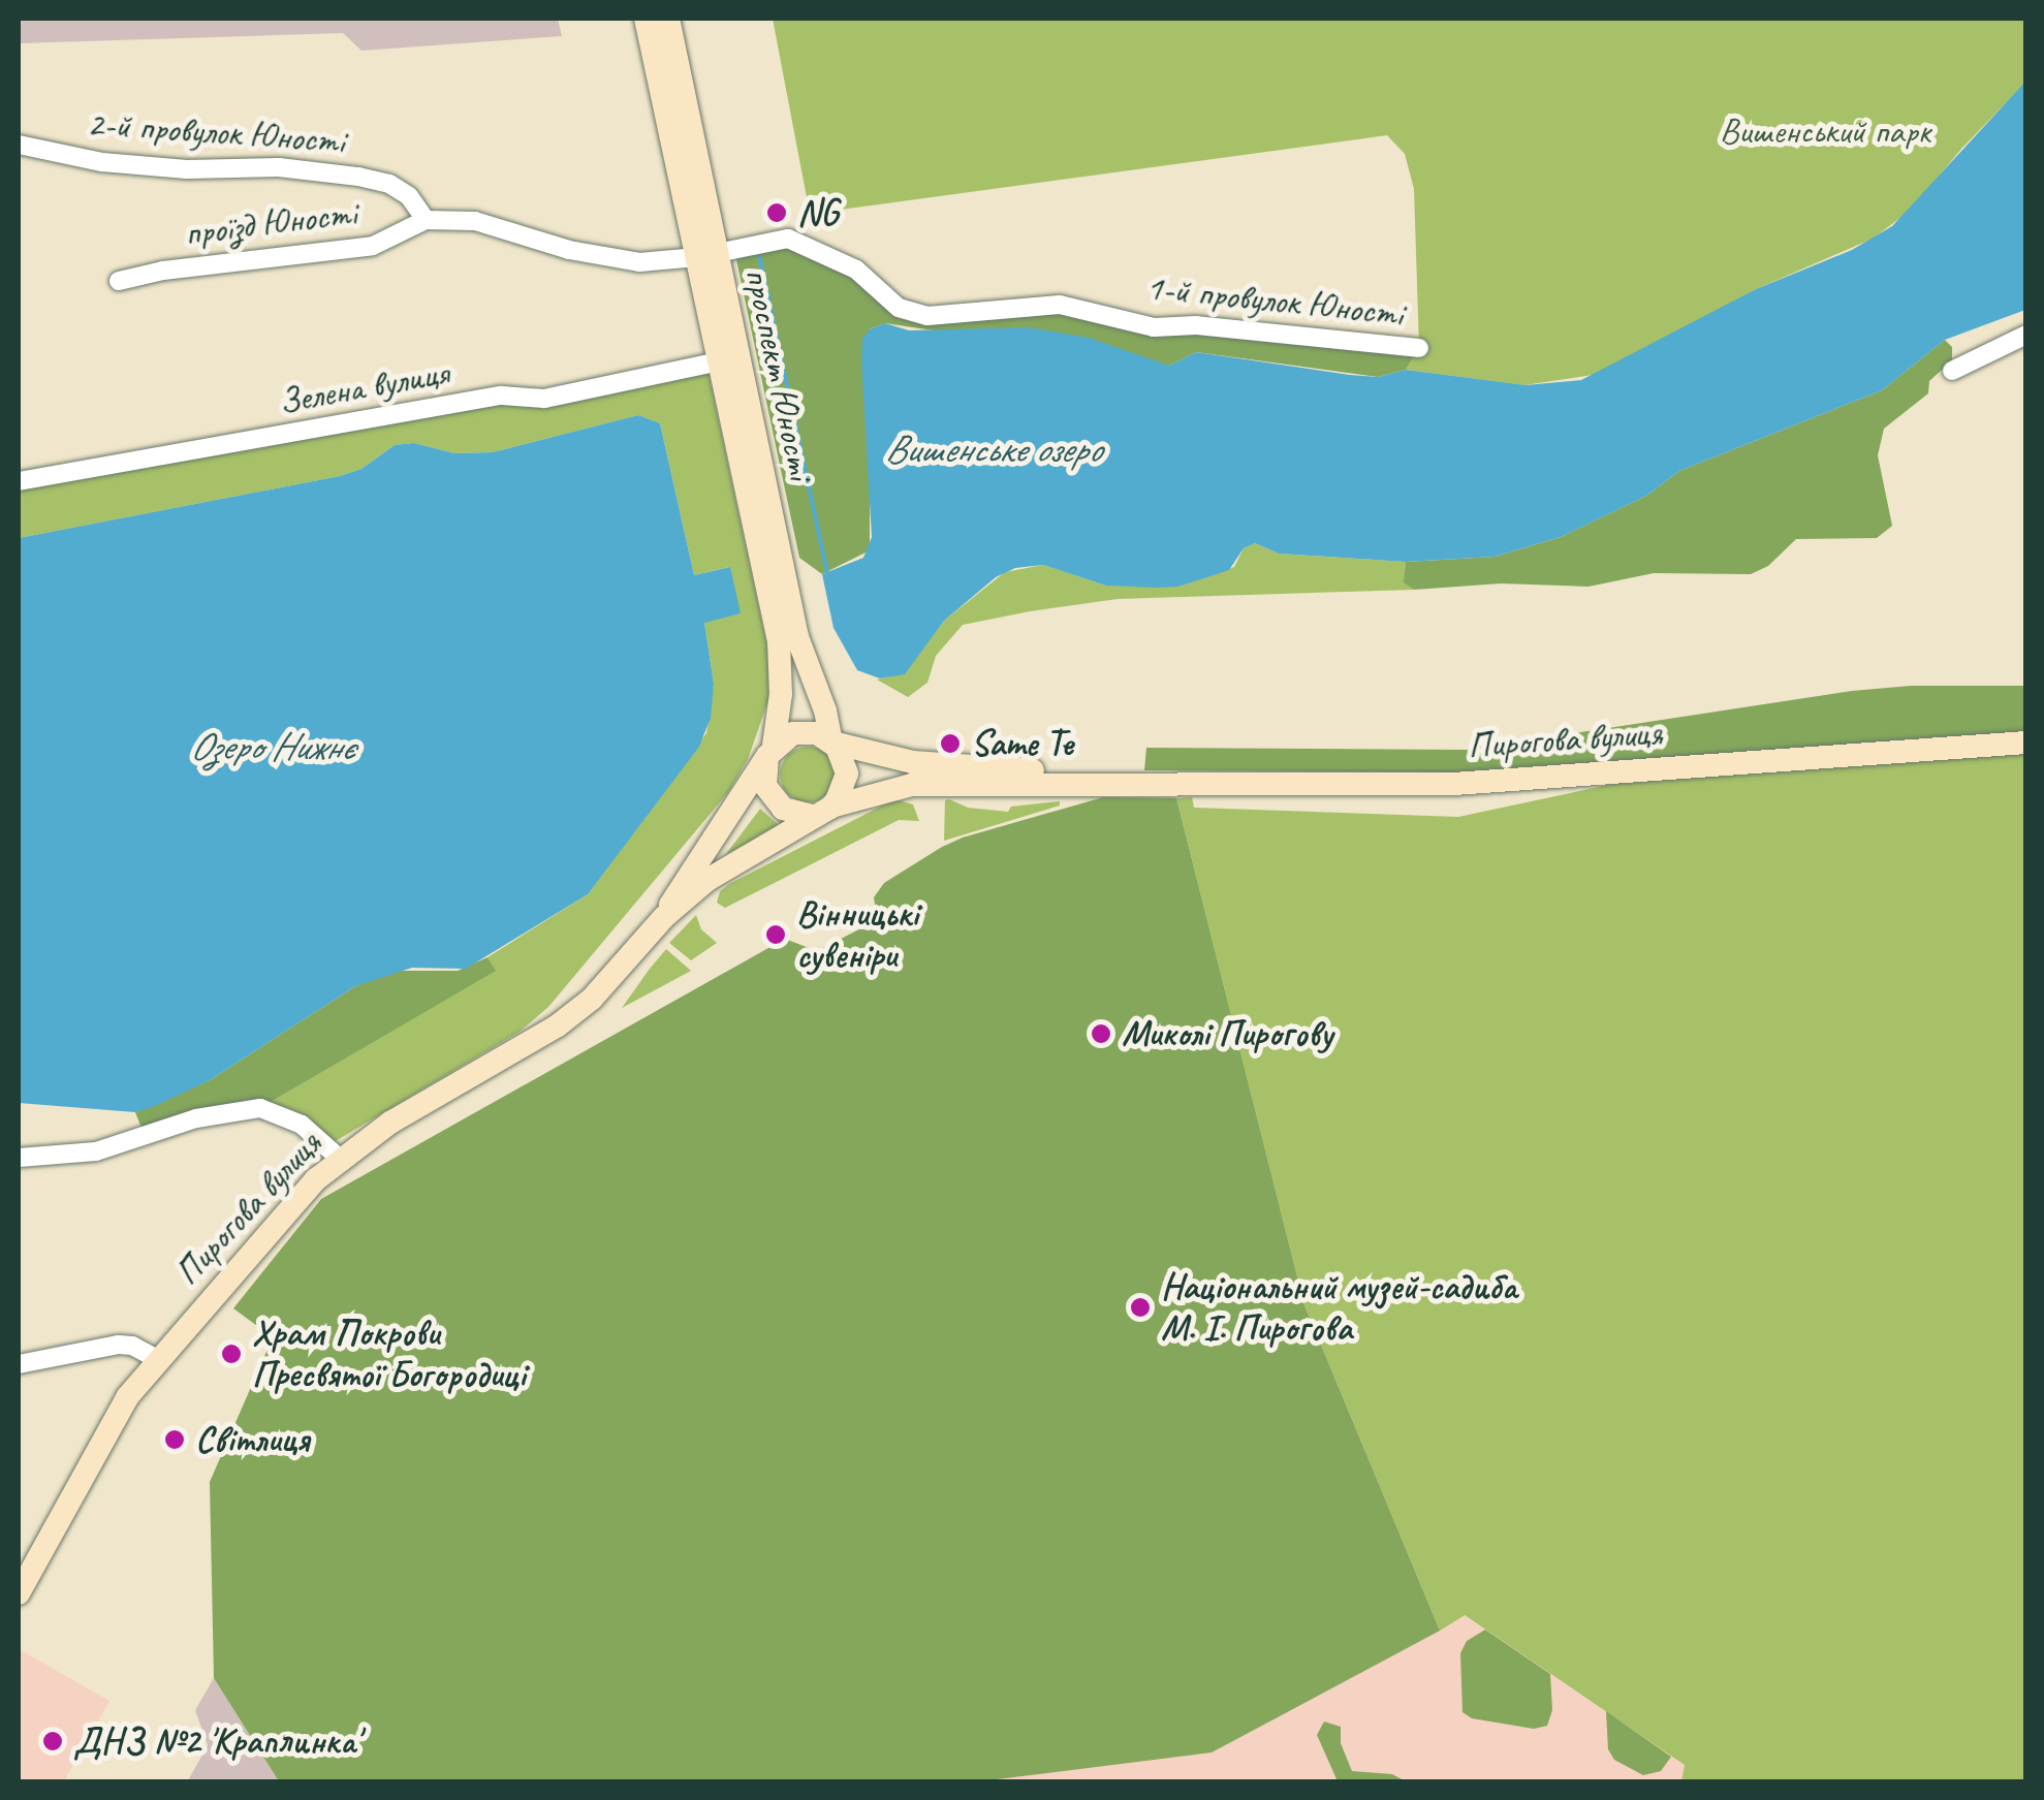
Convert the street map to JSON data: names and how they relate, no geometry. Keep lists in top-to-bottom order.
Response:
{
  "streets": {
    "main road": ["проспект Юності", "Пирогова вулиця"],
    "street": [
      "2-й провулок Юності",
      "проїзд Юності",
      "1-й провулок Юності",
      "Зелена вулиця"
    ]
  },
  "crossings": [
    ["2-й провулок Юності", "проїзд Юності"],
    ["1-й провулок Юності", "проспект Юності"],
    ["проспект Юності", "Зелена вулиця"],
    ["проспект Юності", "Пирогова вулиця"]
  ],
  "water": ["Вишенське озеро", "Озеро Нижнє"],
  "parks": ["Вишенський парк"],
  "places": [
    "NG",
    "Same Te",
    "Вінницькі сувеніри",
    "Миколі Пирогову",
    "Національний музей-садиба М. І. Пирогова",
    "Храм Покрови Пресвятої Богородиці",
    "Світлиця",
    "ДНЗ №2 'Краплинка'"
  ]
}
